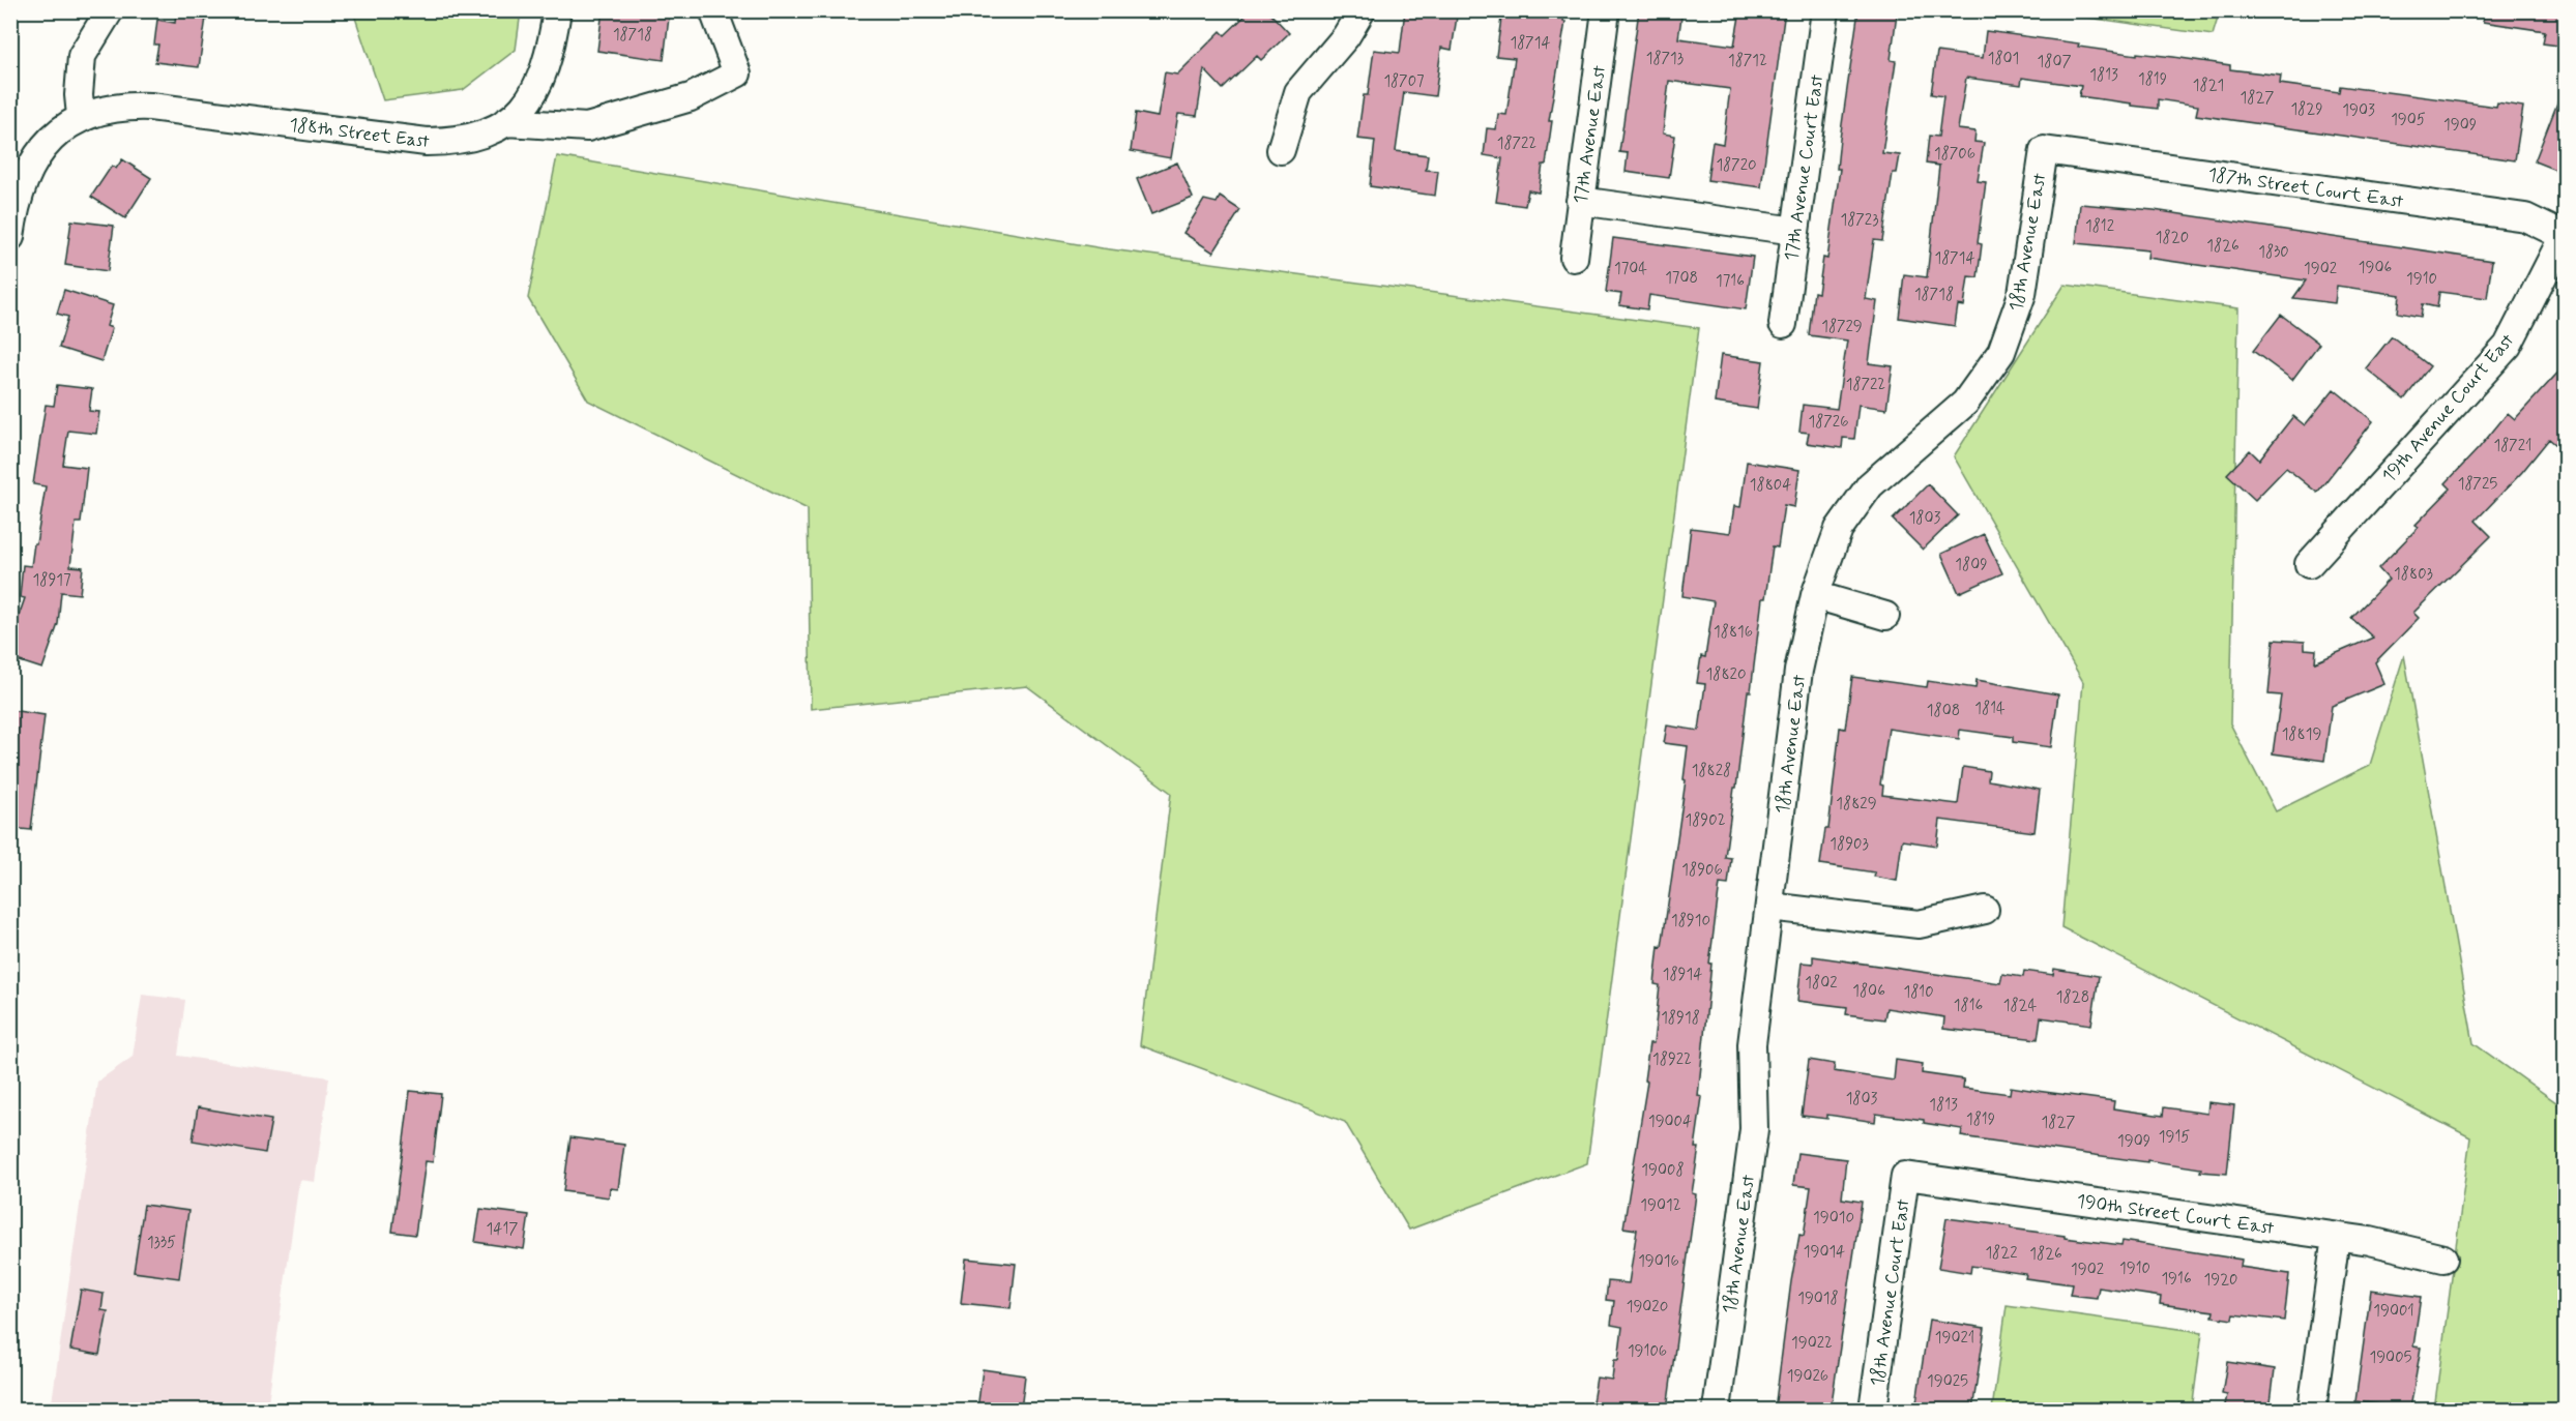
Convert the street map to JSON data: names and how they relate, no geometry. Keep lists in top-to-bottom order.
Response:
{
  "streets": {
    "street": [
      "188th Street East",
      "17th Avenue East",
      "17th Avenue Court East",
      "187th Street Court East",
      "18th Avenue East",
      "19th Avenue Court East",
      "190th Street Court East",
      "18th Avenue Court East"
    ]
  },
  "crossings": [
    ["187th Street Court East", "18th Avenue East"],
    ["187th Street Court East", "19th Avenue Court East"],
    ["190th Street Court East", "18th Avenue Court East"]
  ],
  "house_numbers": [
    "18718",
    "18714",
    "18713",
    "1801",
    "18712",
    "1807",
    "1813",
    "1819",
    "18707",
    "1821",
    "1827",
    "1829",
    "1903",
    "1905",
    "1909",
    "18722",
    "18706",
    "18720",
    "18723",
    "1812",
    "1820",
    "1826",
    "1830",
    "18714",
    "1906",
    "1704",
    "1902",
    "1708",
    "1910",
    "1716",
    "18718",
    "18729",
    "18722",
    "18726",
    "18721",
    "18725",
    "18804",
    "1803",
    "1809",
    "18803",
    "18917",
    "18816",
    "18820",
    "1814",
    "1808",
    "18819",
    "18828",
    "18829",
    "18902",
    "18903",
    "18906",
    "18910",
    "18914",
    "1802",
    "1806",
    "1810",
    "1828",
    "1816",
    "1824",
    "18918",
    "18922",
    "1803",
    "1813",
    "1819",
    "19004",
    "1827",
    "1915",
    "1909",
    "19008",
    "19012",
    "19010",
    "1417",
    "1335",
    "19014",
    "1822",
    "1826",
    "19016",
    "1910",
    "1902",
    "1916",
    "1920",
    "19018",
    "19020",
    "19001",
    "19021",
    "19022",
    "19106",
    "19005",
    "19026",
    "19025"
  ]
}
